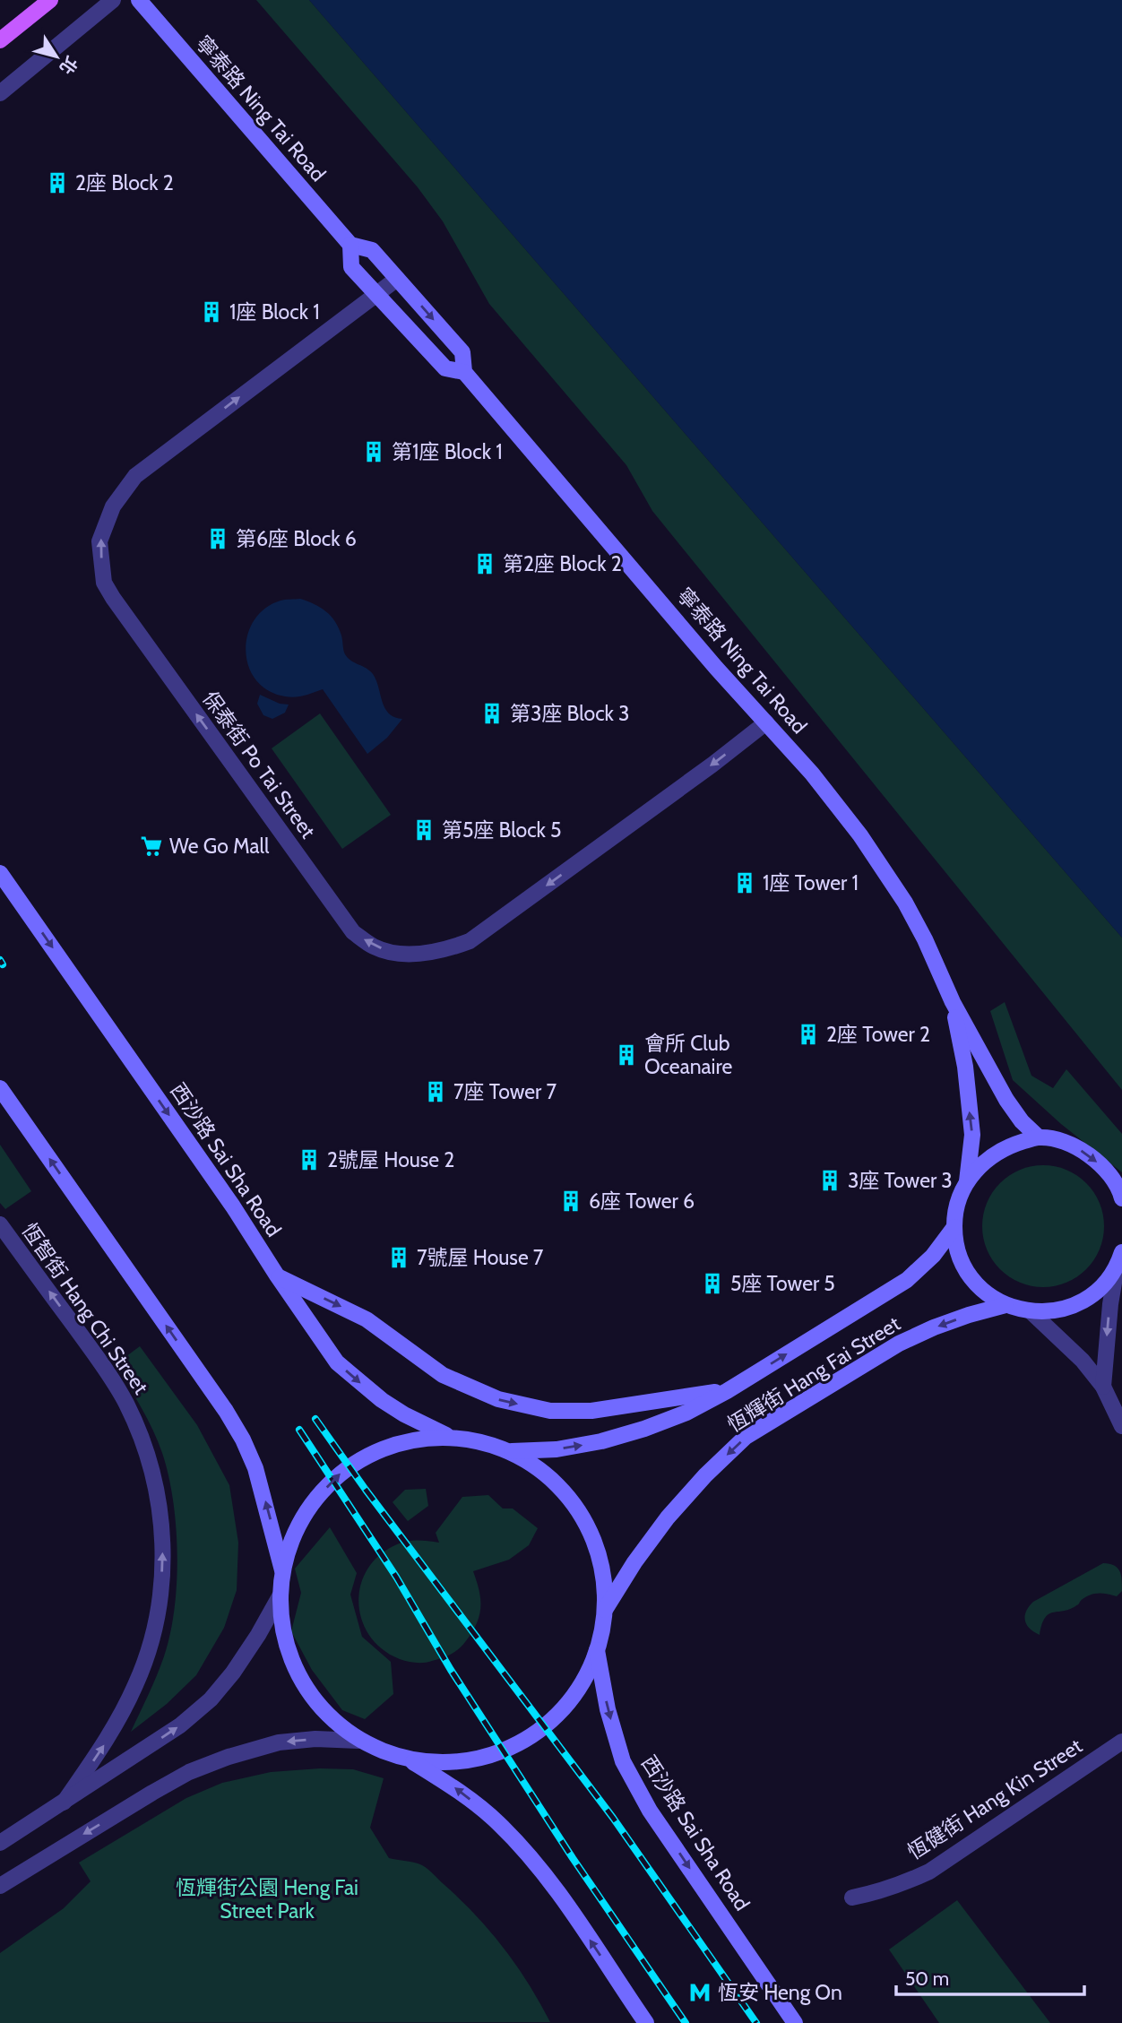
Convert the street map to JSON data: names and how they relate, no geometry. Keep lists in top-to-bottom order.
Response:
{
  "streets": {
    "main road": ["寧泰路 Ning Tai Road", "西沙路 Sai Sha Road", "恆輝街 Hang Fai Street"],
    "street": ["保泰街 Po Tai Street", "恆智街 Hang Chi Street", "恆健街 Hang Kin Street"]
  },
  "crossings": [
    ["寧泰路 Ning Tai Road", "保泰街 Po Tai Street"]
  ],
  "one_way": ["恆智街 Hang Chi Street"],
  "parks": ["恆輝街公園 Heng Fai Street Park"],
  "places": {
    "building": [
      "2座 Block 2",
      "1座 Block 1",
      "第1座 Block 1",
      "第6座 Block 6",
      "第2座 Block 2",
      "第3座 Block 3",
      "第5座 Block 5",
      "1座 Tower 1",
      "2座 Tower 2",
      "會所 Club Oceanaire",
      "7座 Tower 7",
      "2號屋 House 2",
      "3座 Tower 3",
      "6座 Tower 6",
      "7號屋 House 7",
      "5座 Tower 5"
    ],
    "supermarket": ["We Go Mall"],
    "metro station": ["恆安 Heng On"]
  },
  "scale_bar": "50 m",
  "north": "bottom right"
}
